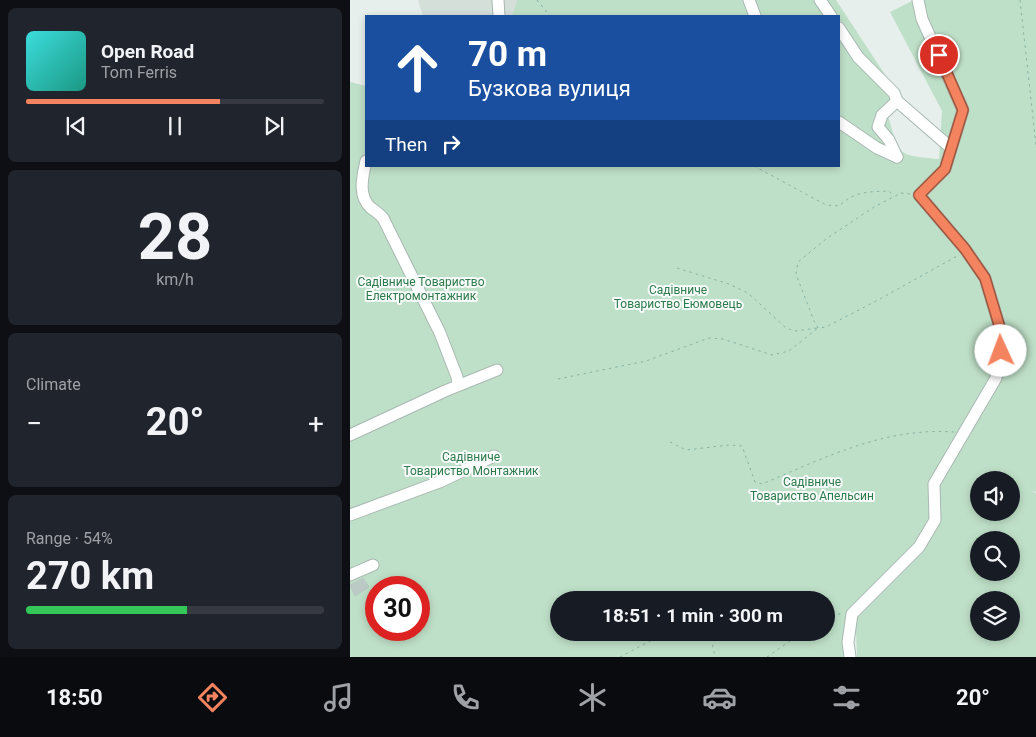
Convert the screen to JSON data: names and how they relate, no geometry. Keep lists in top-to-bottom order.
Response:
{
  "parks": [
    "Садівниче Товариство Електромонтажник",
    "Садівниче Товариство Еюмовець",
    "Садівниче Товариство Монтажник",
    "Садівниче Товариство Апельсин"
  ],
  "page": {
    "turn": ["70 m", "Бузкова вулиця"],
    "song": ["Open Road", "Tom Ferris"],
    "then": "Then",
    "tile": [
      ["28", "km/h"],
      "Climate",
      ["Range · 54%", "270 km"]
    ],
    "heat": ["−", "20°", "+"],
    "limit": "30",
    "trip": "18:51 · 1 min · 300 m",
    "tabs": ["18:50", "20°"]
  }
}
